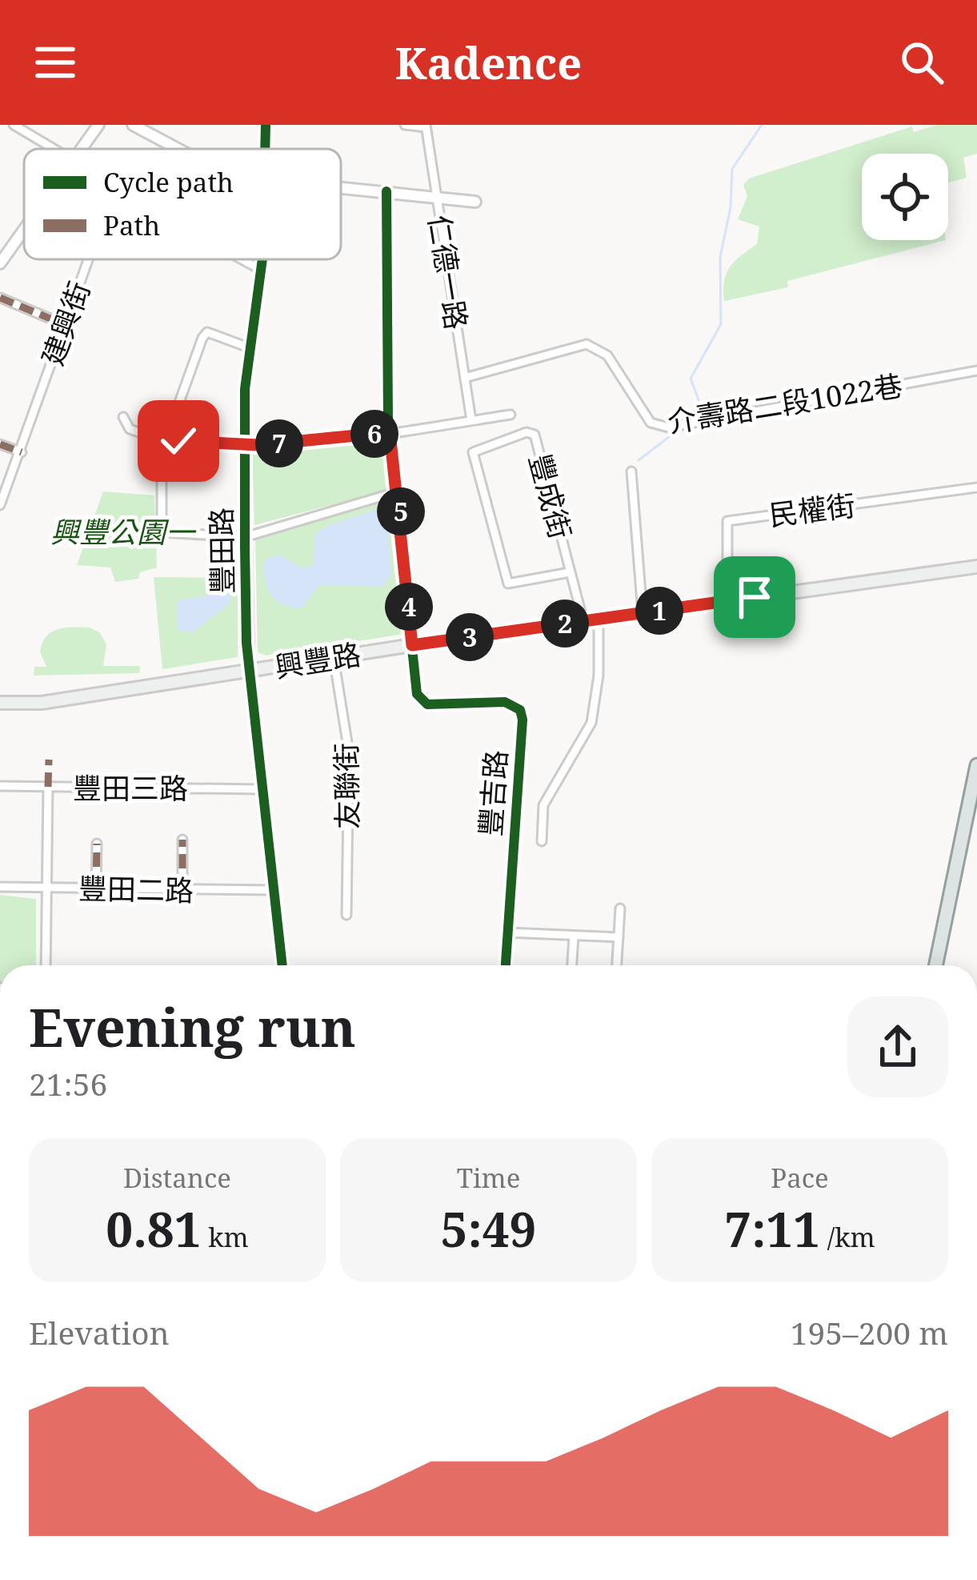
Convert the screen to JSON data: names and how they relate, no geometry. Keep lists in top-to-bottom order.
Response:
{
  "streets": {
    "main road": ["興豐路"],
    "street": [
      "仁德一路",
      "建興街",
      "介壽路二段1022巷",
      "豐成街",
      "民權街",
      "豐田路",
      "友聯街",
      "豐田三路",
      "豐吉路",
      "豐田二路"
    ]
  },
  "crossings": [
    ["仁德一路", "介壽路二段1022巷"],
    ["豐成街", "興豐路"],
    ["民權街", "興豐路"],
    ["豐田路", "興豐路"],
    ["豐田路", "豐田三路"],
    ["豐田路", "豐田二路"],
    ["興豐路", "友聯街"],
    ["興豐路", "豐吉路"]
  ],
  "parks": ["興豐公園一"],
  "legend": ["Cycle path", "Path"],
  "page": {
    "header": "Kadence",
    "pins": [
      "6",
      "7",
      "5",
      "4",
      "1",
      "2",
      "3"
    ],
    "heading": ["Evening run", "21:56"],
    "stats": [
      ["Distance", "0.81 km"],
      ["Time", "5:49"],
      ["Pace", "7:11 /km"]
    ],
    "chart": ["Elevation", "195–200 m"]
  }
}
